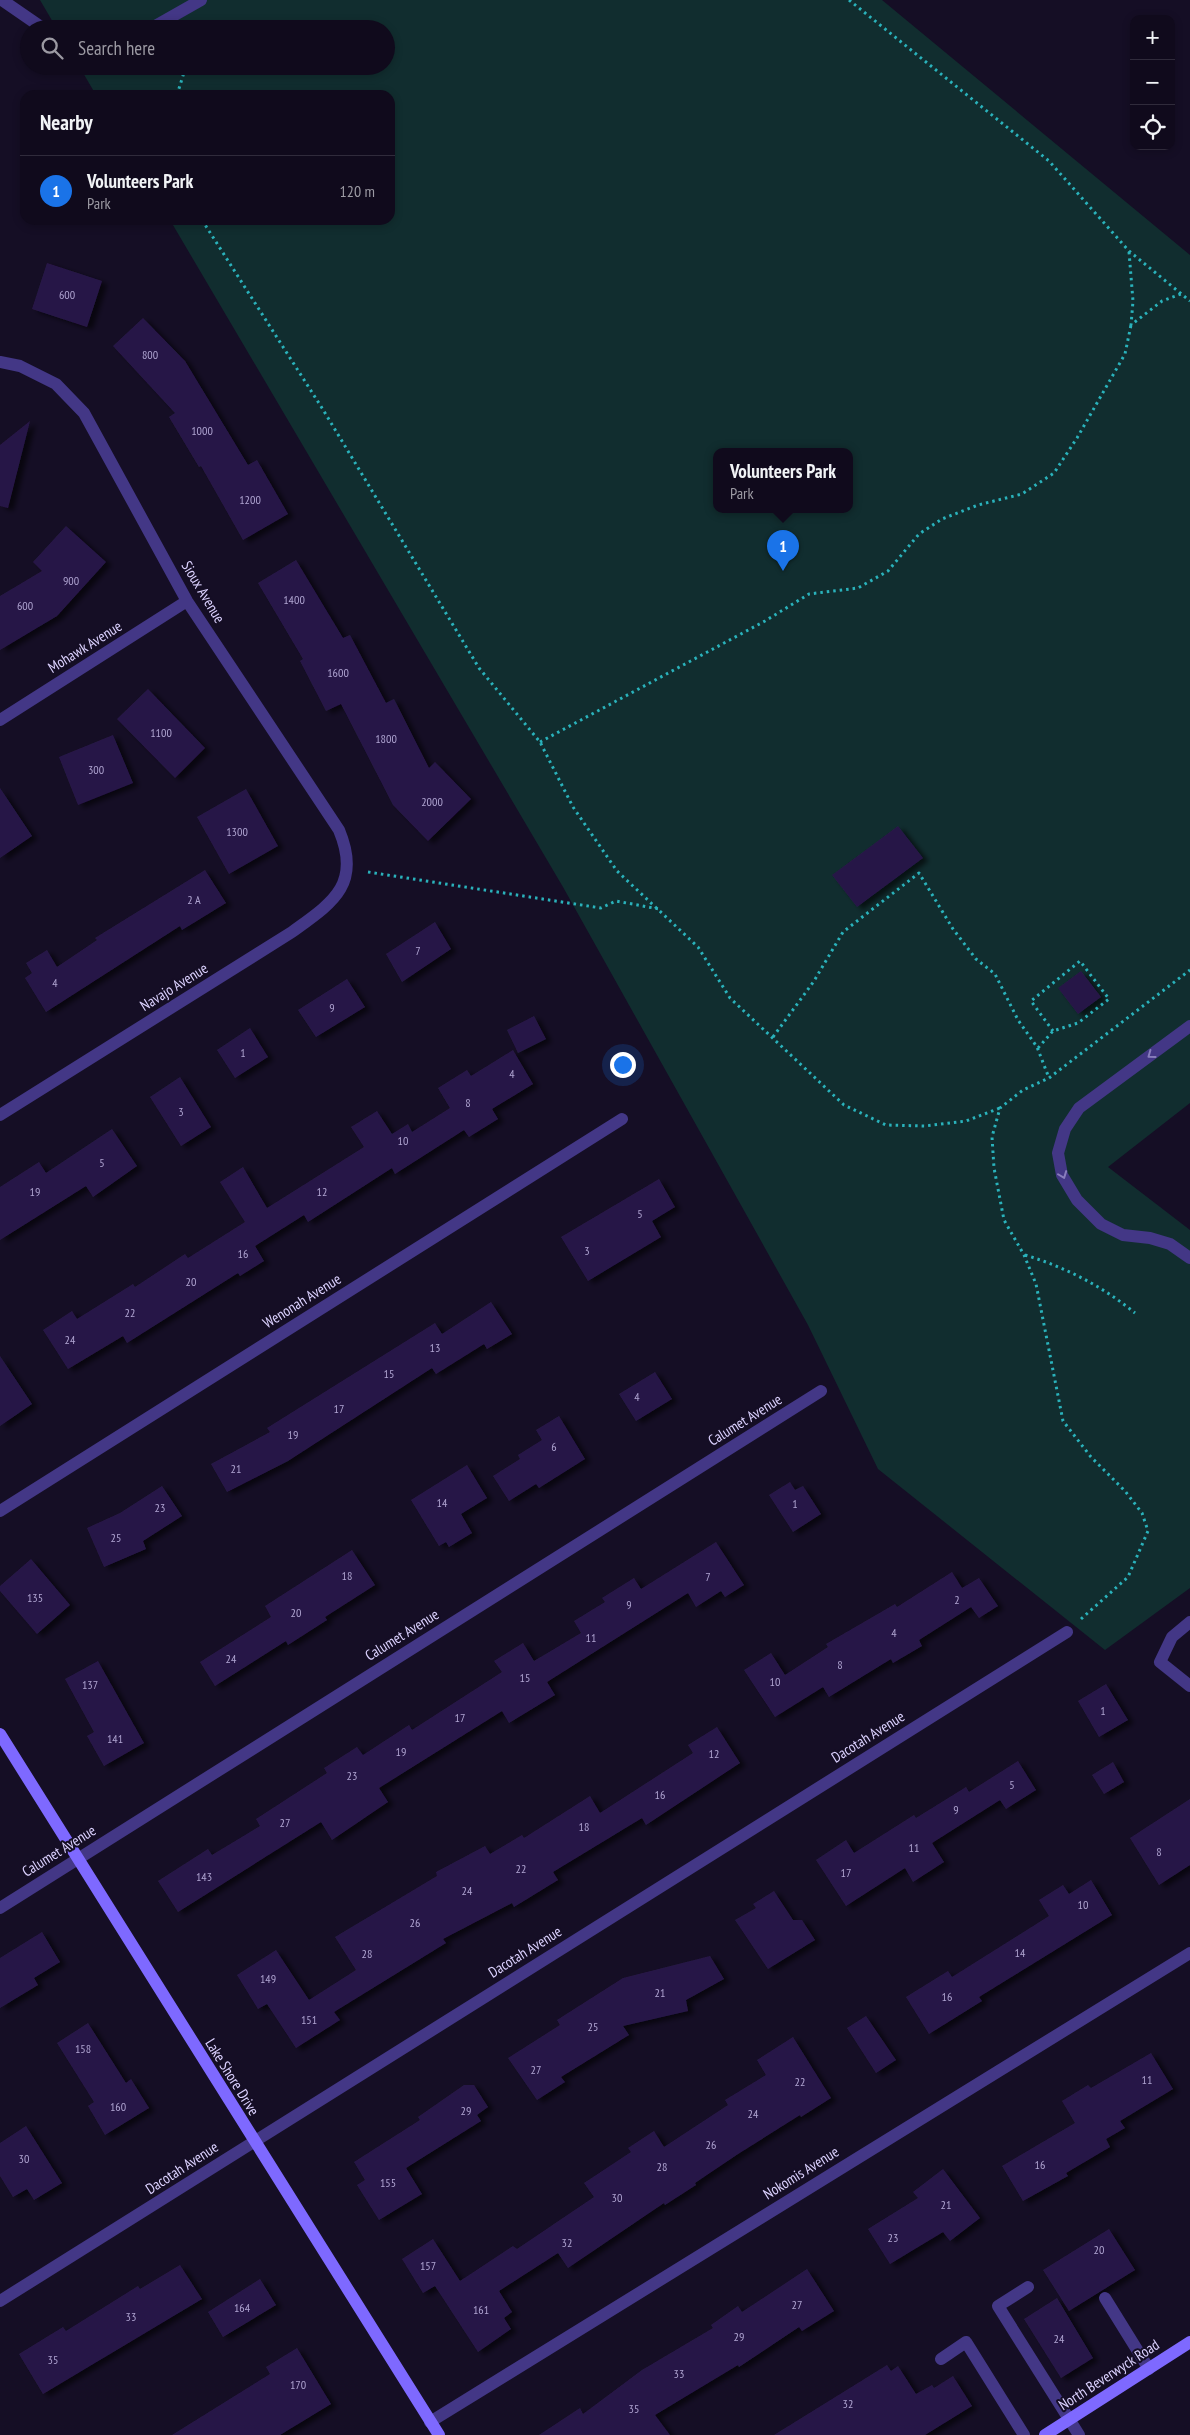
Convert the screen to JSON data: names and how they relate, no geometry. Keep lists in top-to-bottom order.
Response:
{
  "streets": {
    "street": [
      "Sioux Avenue",
      "Mohawk Avenue",
      "Navajo Avenue",
      "Wenonah Avenue",
      "Calumet Avenue",
      "Dacotah Avenue",
      "Lake Shore Drive",
      "Nokomis Avenue",
      "North Beverwyck Road"
    ]
  },
  "crossings": [
    ["Sioux Avenue", "Mohawk Avenue"],
    ["Sioux Avenue", "Navajo Avenue"],
    ["Calumet Avenue", "Lake Shore Drive"],
    ["Dacotah Avenue", "Lake Shore Drive"],
    ["Lake Shore Drive", "Nokomis Avenue"]
  ],
  "house_numbers": [
    "600",
    "800",
    "1000",
    "1200",
    "900",
    "1400",
    "600",
    "1600",
    "1100",
    "1800",
    "300",
    "2000",
    "1300",
    "2 A",
    "7",
    "4",
    "9",
    "1",
    "4",
    "8",
    "3",
    "10",
    "5",
    "19",
    "12",
    "5",
    "3",
    "16",
    "20",
    "22",
    "24",
    "13",
    "15",
    "4",
    "17",
    "19",
    "6",
    "21",
    "14",
    "1",
    "23",
    "25",
    "18",
    "7",
    "135",
    "2",
    "9",
    "20",
    "4",
    "11",
    "24",
    "8",
    "15",
    "10",
    "137",
    "1",
    "17",
    "141",
    "19",
    "12",
    "23",
    "5",
    "16",
    "9",
    "27",
    "18",
    "11",
    "8",
    "22",
    "17",
    "143",
    "24",
    "10",
    "26",
    "14",
    "28",
    "149",
    "21",
    "16",
    "151",
    "25",
    "158",
    "27",
    "11",
    "22",
    "160",
    "29",
    "24",
    "26",
    "30",
    "16",
    "28",
    "155",
    "30",
    "21",
    "23",
    "32",
    "20",
    "157",
    "27",
    "164",
    "161",
    "33",
    "29",
    "24",
    "35",
    "33",
    "170",
    "32",
    "35"
  ],
  "page": {
    "map_buttons": ["+", "−"],
    "search": "Search here",
    "heading": "Nearby",
    "list": [
      {
        "mark": "1",
        "name": "Volunteers Park",
        "note": "Park",
        "value": "120 m"
      }
    ],
    "popup": ["Volunteers Park", "Park"],
    "pins": "1"
  }
}
